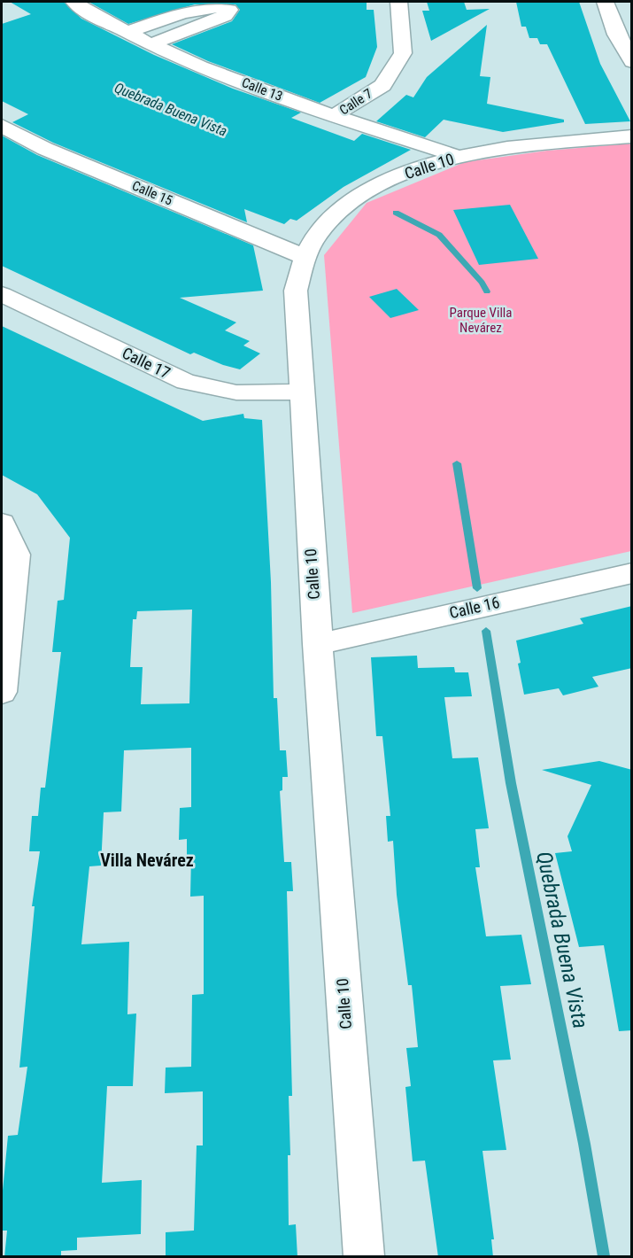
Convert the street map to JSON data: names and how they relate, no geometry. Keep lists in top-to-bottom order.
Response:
{
  "streets": {
    "street": [
      "Calle 13",
      "Calle 7",
      "Calle 10",
      "Calle 15",
      "Calle 17",
      "Calle 16"
    ]
  },
  "crossings": [
    ["Calle 13", "Calle 7"],
    ["Calle 13", "Calle 10"],
    ["Calle 10", "Calle 15"],
    ["Calle 10", "Calle 17"],
    ["Calle 10", "Calle 16"]
  ],
  "districts": ["Villa Nevárez"],
  "water": ["Quebrada Buena Vista"],
  "parks": ["Parque Villa Nevárez"]
}
